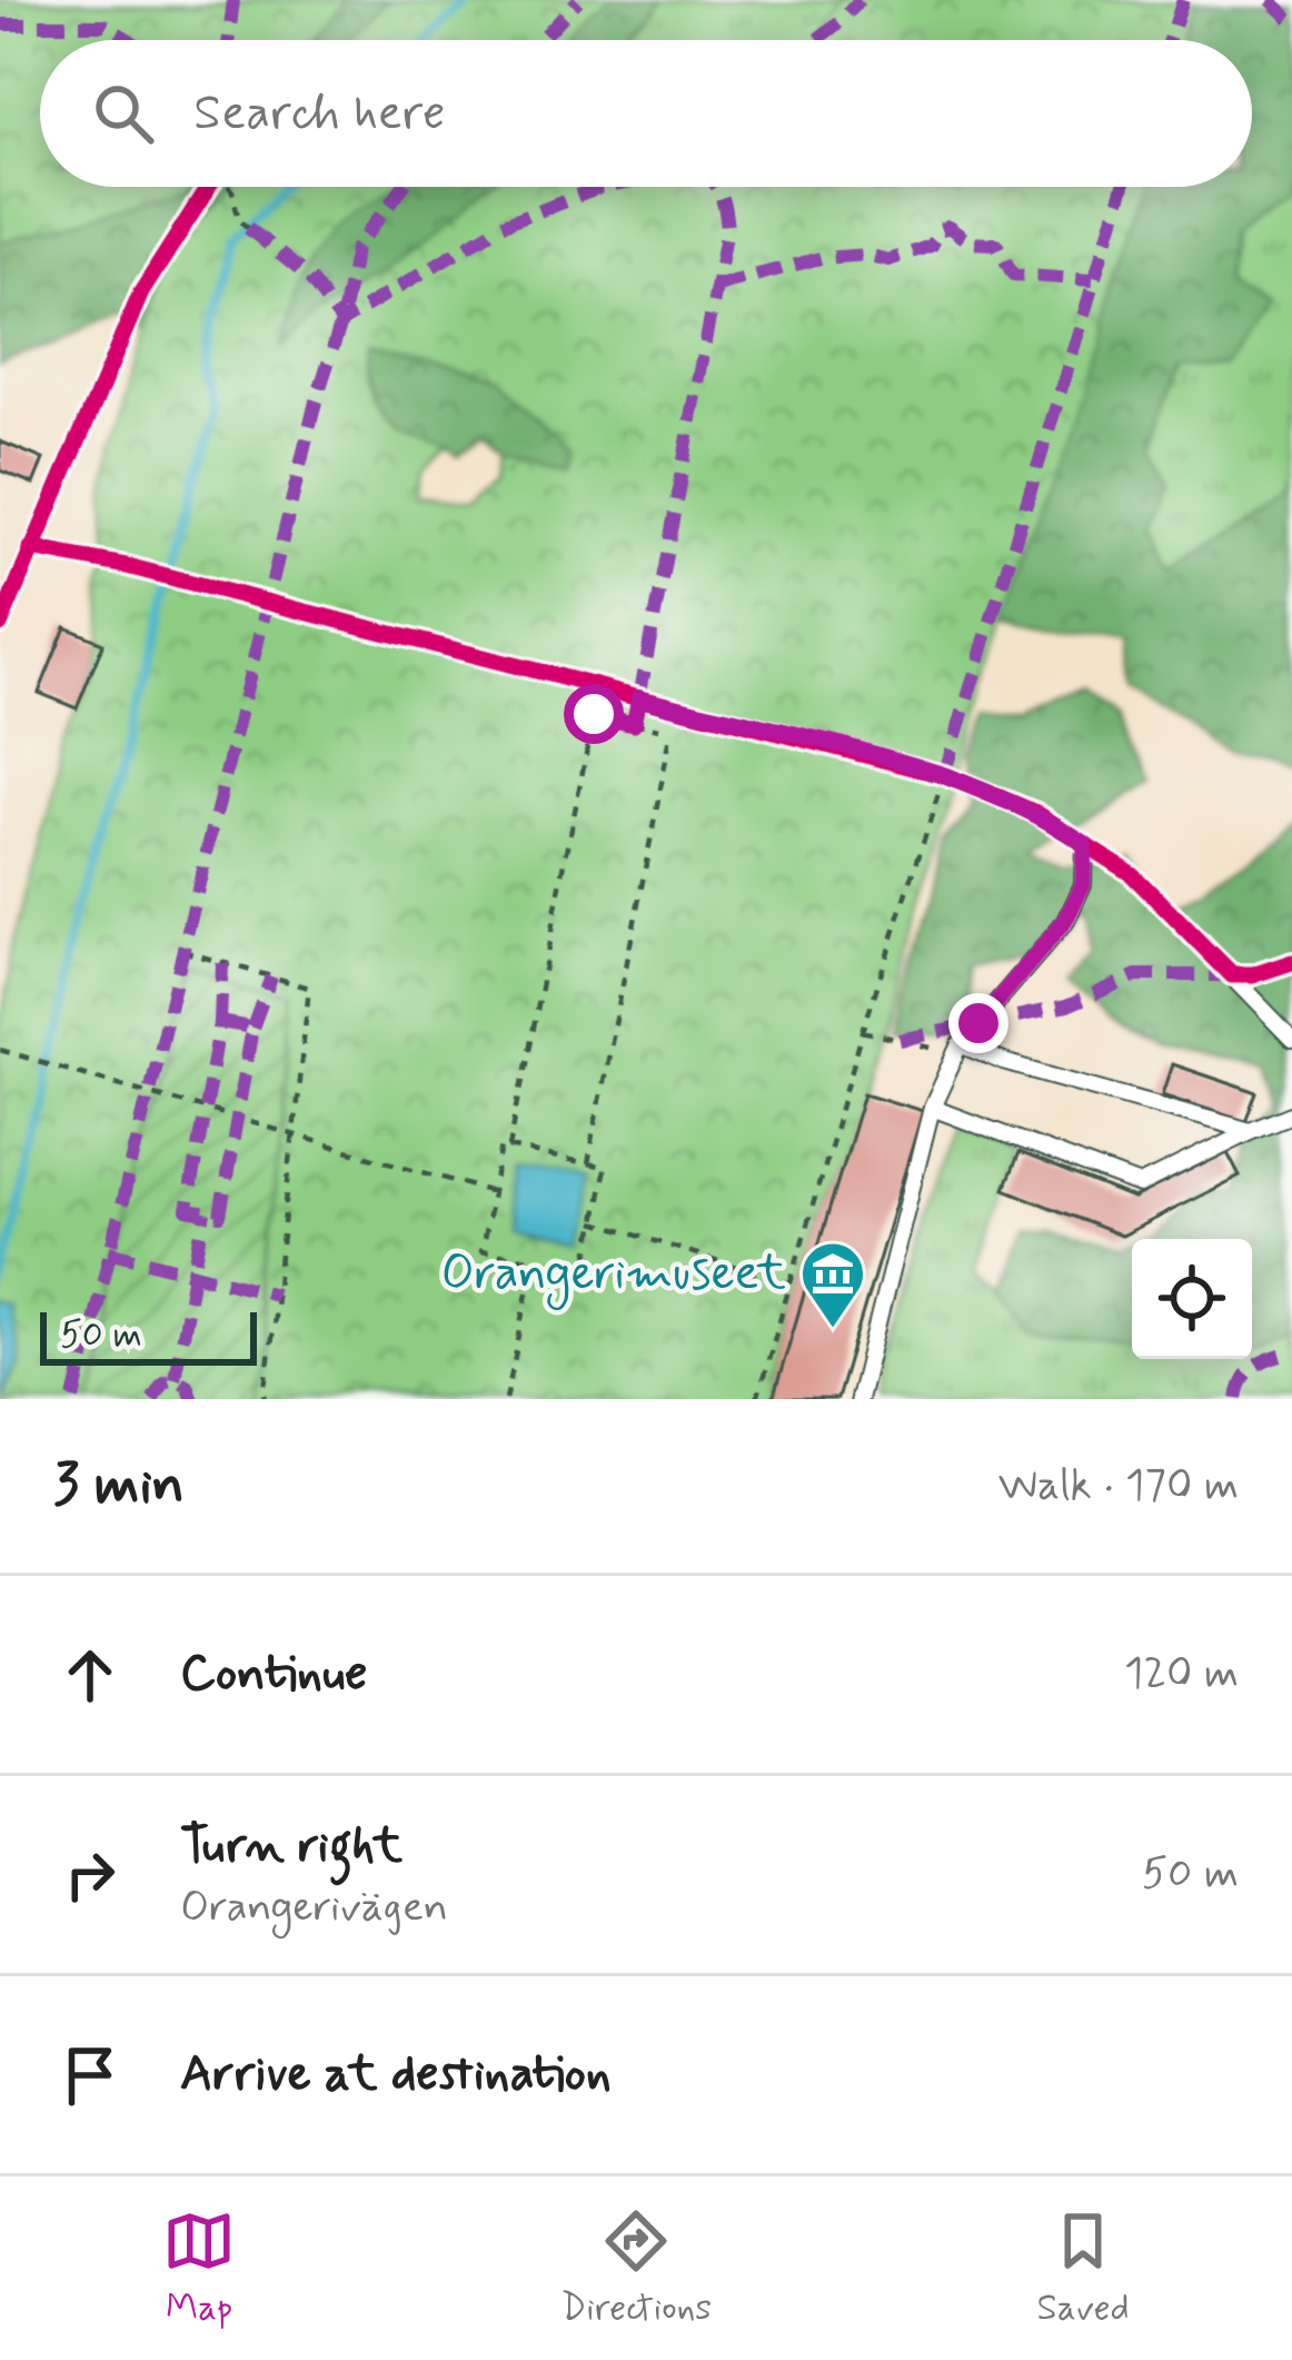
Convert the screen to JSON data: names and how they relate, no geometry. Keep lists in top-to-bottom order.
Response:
{
  "places": {
    "museum": ["Orangerimuseet"]
  },
  "scale_bar": "50 m",
  "page": {
    "search": "Search here",
    "scale": "50 m",
    "heading": ["3 min", "Walk · 170 m"],
    "list": [
      ["Continue", "120 m"],
      ["Turn right", "Orangerivägen", "50 m"],
      "Arrive at destination"
    ],
    "nav": ["Map", "Directions", "Saved"]
  }
}
